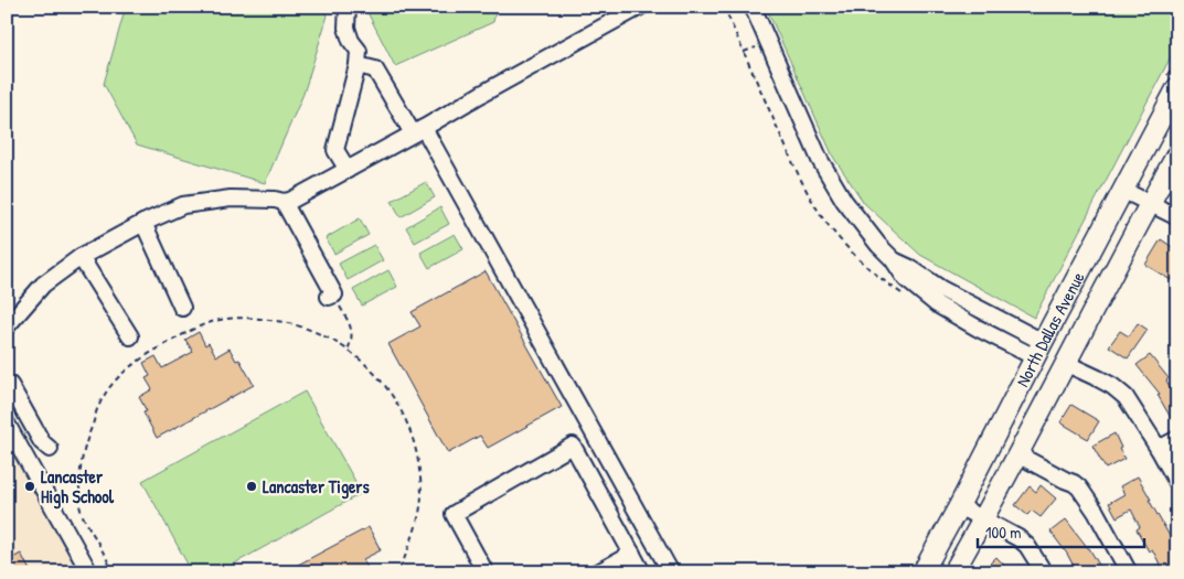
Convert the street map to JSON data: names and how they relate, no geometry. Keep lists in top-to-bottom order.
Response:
{
  "streets": {
    "main road": ["North Dallas Avenue"]
  },
  "places": ["Lancaster High School", "Lancaster Tigers"],
  "scale_bar": "100 m"
}
